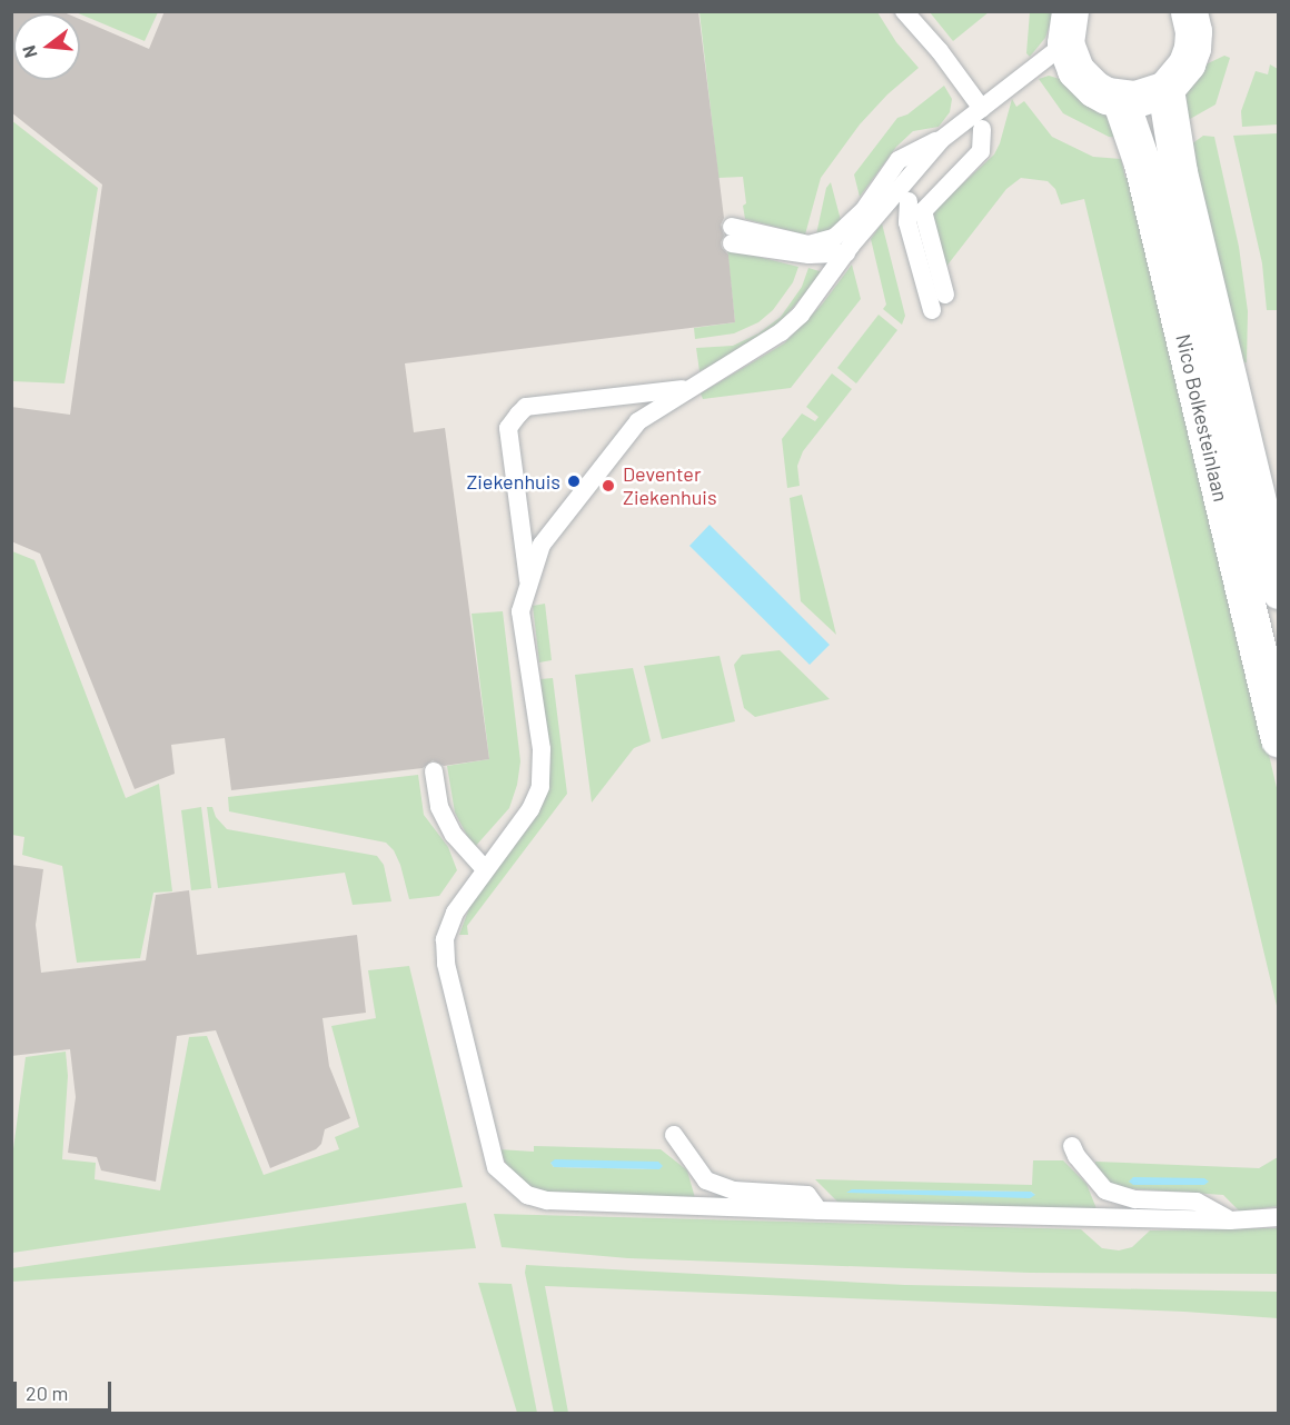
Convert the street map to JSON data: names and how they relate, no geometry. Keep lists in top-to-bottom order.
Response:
{
  "streets": {
    "street": ["Nico Bolkesteinlaan"]
  },
  "places": ["Ziekenhuis", "Deventer Ziekenhuis"],
  "scale_bar": "20 m",
  "north": "left"
}
